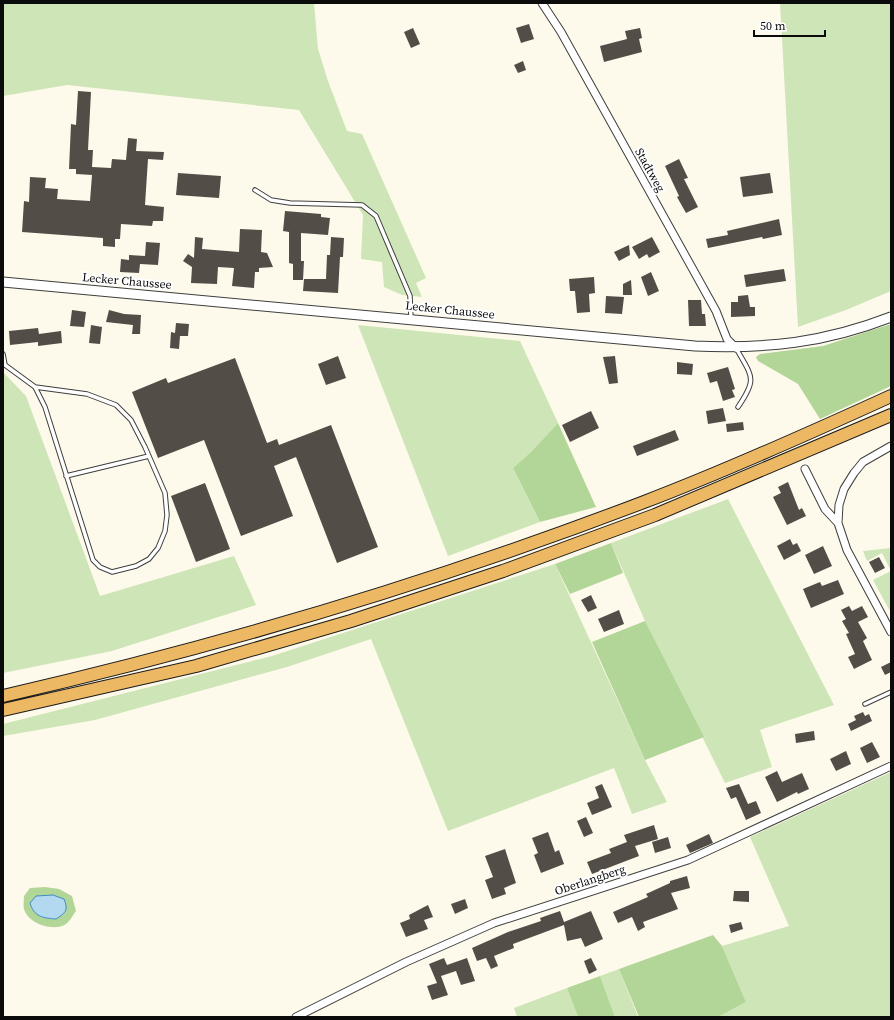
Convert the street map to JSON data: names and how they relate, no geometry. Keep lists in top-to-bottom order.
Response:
{
  "streets": {
    "street": ["Stadtweg", "Lecker Chaussee", "Oberlangberg"]
  },
  "crossings": [
    ["Stadtweg", "Lecker Chaussee"]
  ],
  "scale_bar": "50 m"
}
